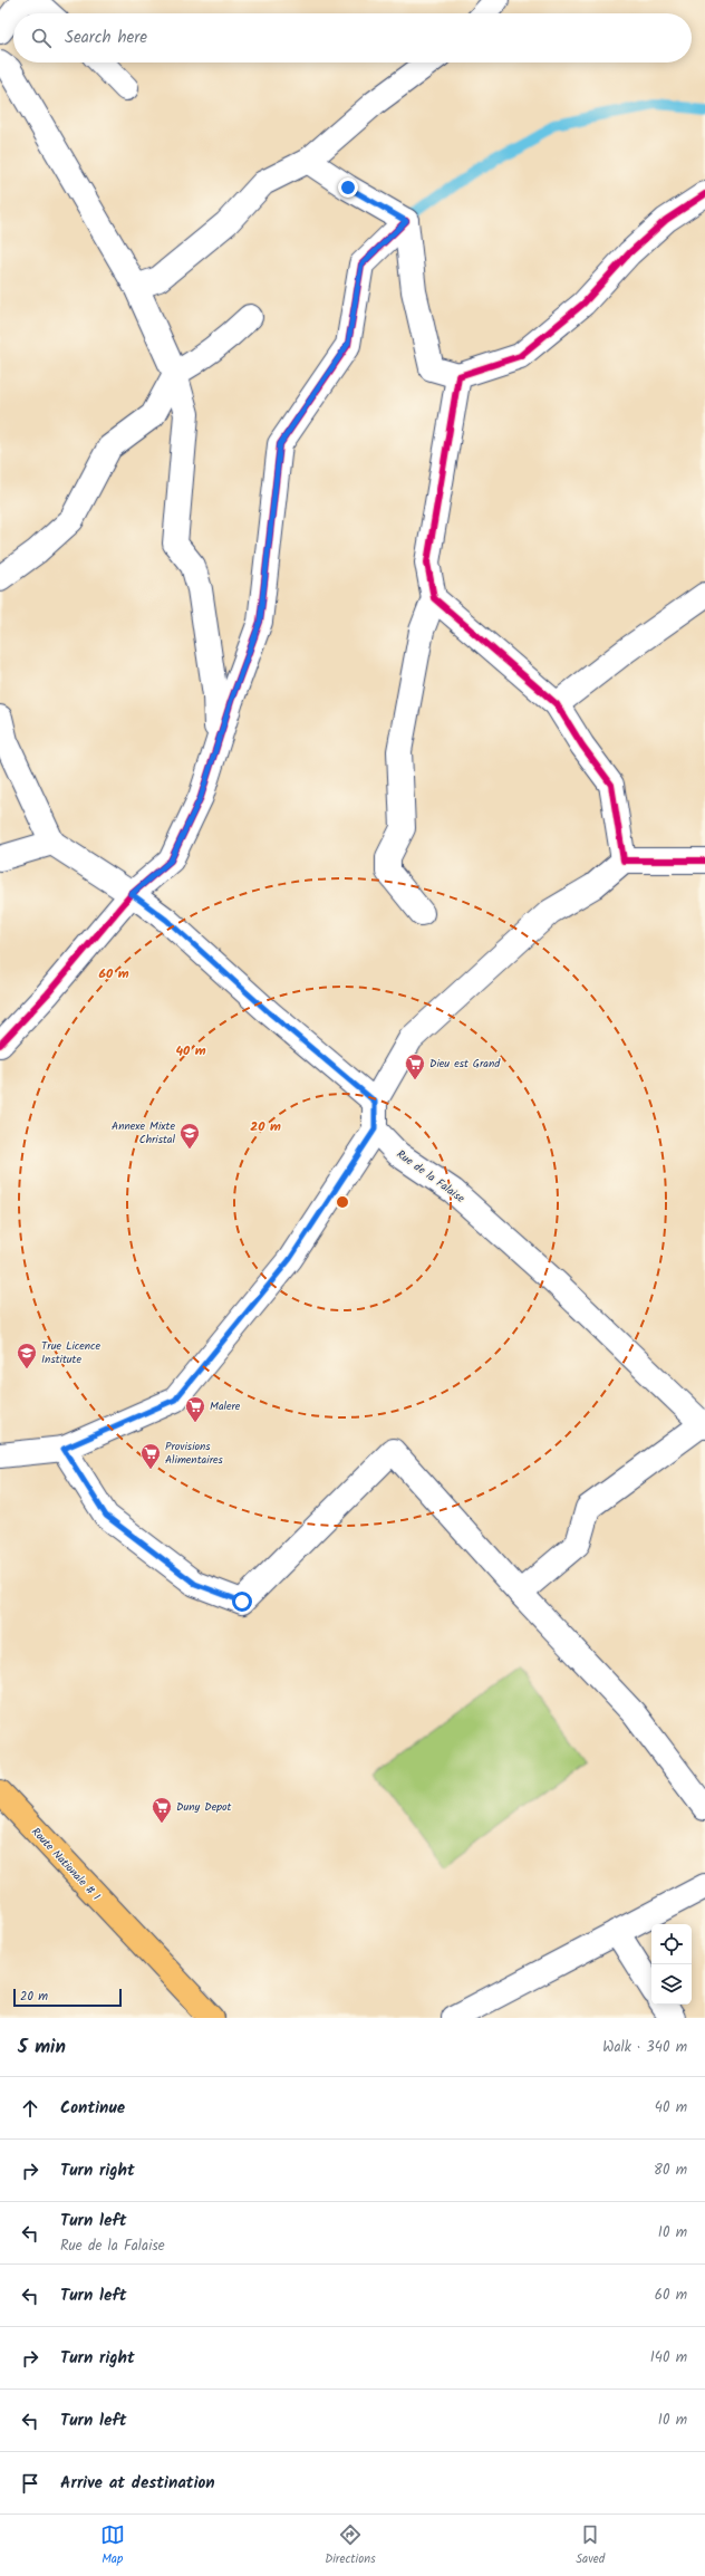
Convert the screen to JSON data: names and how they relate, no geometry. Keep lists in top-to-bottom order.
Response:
{
  "streets": {
    "main road": ["Route Nationale # 1"],
    "street": ["Rue de la Falaise"]
  },
  "places": {
    "supermarket": [
      "Dieu est Grand",
      "Malere",
      "Provisions Alimentaires",
      "Duny Depot"
    ],
    "school or university": ["Annexe Mixte Christal", "True Licence Institute"]
  },
  "scale_bar": "20 m",
  "page": {
    "search": "Search here",
    "scale": "20 m",
    "heading": ["5 min", "Walk · 340 m"],
    "list": [
      ["Continue", "40 m"],
      ["Turn right", "80 m"],
      ["Turn left", "Rue de la Falaise", "10 m"],
      ["Turn left", "60 m"],
      ["Turn right", "140 m"],
      ["Turn left", "10 m"],
      "Arrive at destination"
    ],
    "nav": ["Map", "Directions", "Saved"]
  },
  "rings": ["60 m", "40 m", "20 m"]
}
